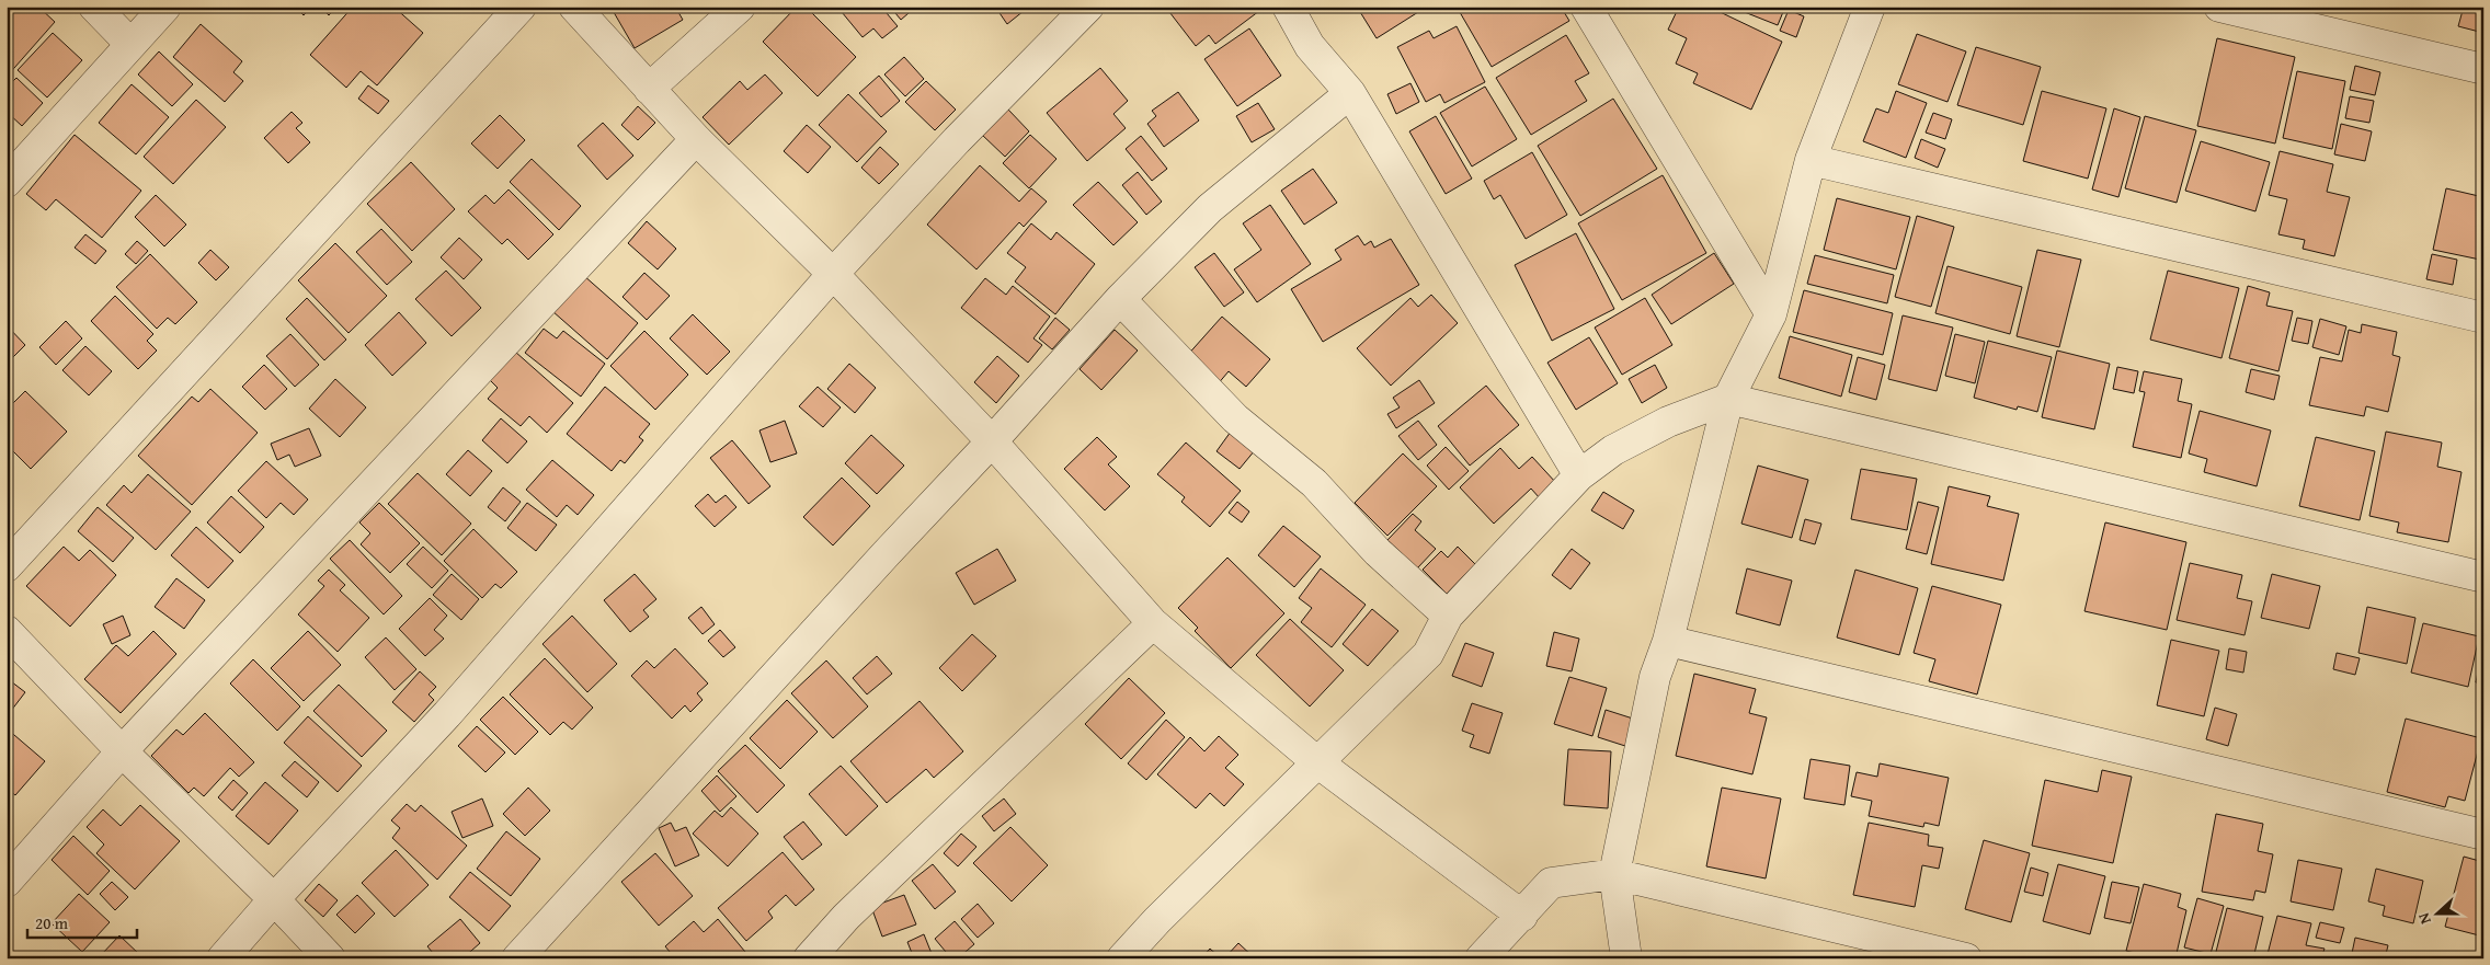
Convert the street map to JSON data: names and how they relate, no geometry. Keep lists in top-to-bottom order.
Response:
{
  "scale_bar": "20 m",
  "north": "left"
}
